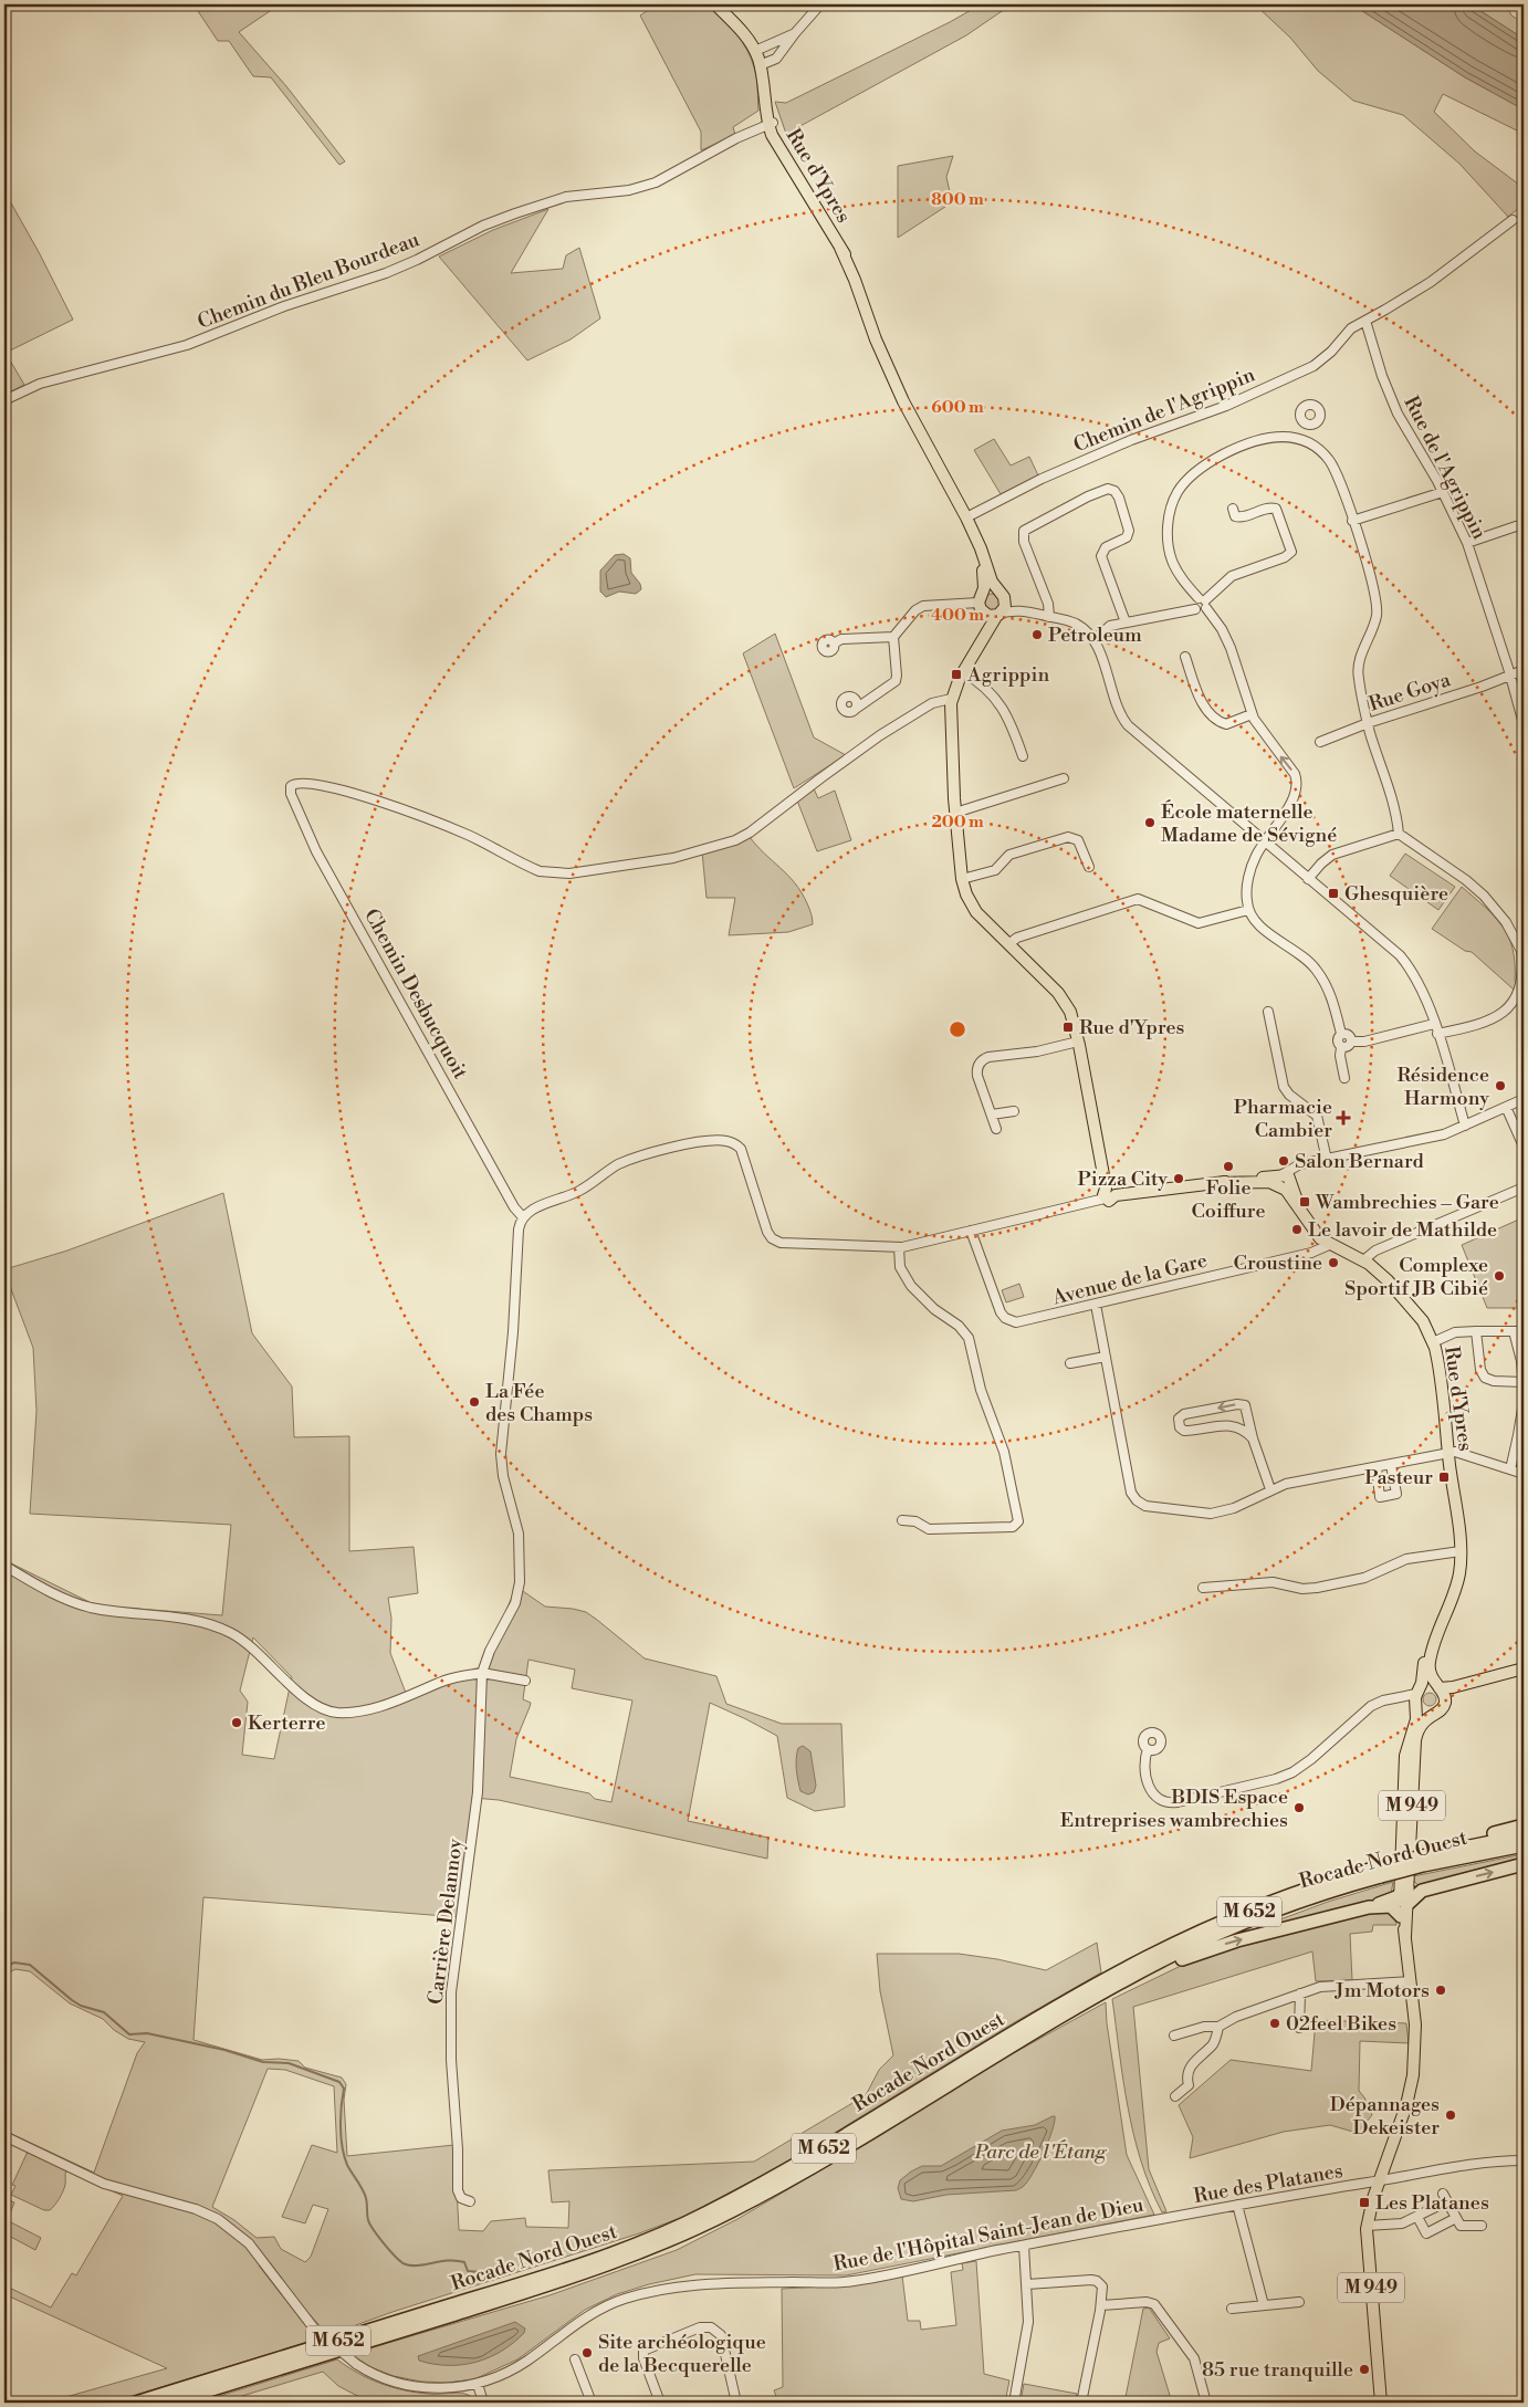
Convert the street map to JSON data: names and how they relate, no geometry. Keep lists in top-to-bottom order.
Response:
{
  "streets": {
    "highway": ["Rocade Nord Ouest", "M 652"],
    "main road": ["Rue d'Ypres", "M 949"],
    "street": [
      "Chemin du Bleu Bourdeau",
      "Chemin de l'Agrippin",
      "Rue de l'Agrippin",
      "Rue Goya",
      "Chemin Desbucquoit",
      "Avenue de la Gare",
      "Carrière Delannoy",
      "Rue des Platanes",
      "Rue de l'Hôpital Saint-Jean de Dieu"
    ]
  },
  "crossings": [
    ["Rue d'Ypres", "Chemin du Bleu Bourdeau"],
    ["Rue d'Ypres", "Chemin de l'Agrippin"],
    ["Rue d'Ypres", "Chemin Desbucquoit"],
    ["Rue d'Ypres", "Avenue de la Gare"],
    ["Rue d'Ypres", "Rue des Platanes"],
    ["Chemin de l'Agrippin", "Rue de l'Agrippin"],
    ["Rue de l'Agrippin", "Rue Goya"],
    ["Chemin Desbucquoit", "Carrière Delannoy"],
    ["Rue des Platanes", "Rue de l'Hôpital Saint-Jean de Dieu"]
  ],
  "parks": ["Parc de l'Étang"],
  "places": {
    "other": [
      "Petroleum",
      "École maternelle Madame de Sévigné",
      "Résidence Harmony",
      "Salon Bernard",
      "Folie Coiffure",
      "Pizza City",
      "Le lavoir de Mathilde",
      "Croustine",
      "Complexe Sportif JB Cibié",
      "La Fée des Champs",
      "Kerterre",
      "BDIS Espace Entreprises wambrechies",
      "Jm Motors",
      "02feel Bikes",
      "Dépannages Dekeister",
      "Site archéologique de la Becquerelle",
      "85 rue tranquille"
    ],
    "transit": [
      "Agrippin",
      "Ghesquière",
      "Rue d'Ypres",
      "Wambrechies – Gare",
      "Pasteur",
      "Les Platanes"
    ],
    "health": ["Pharmacie Cambier"]
  },
  "rings": [
    "800 m",
    "600 m",
    "400 m",
    "200 m"
  ]
}
